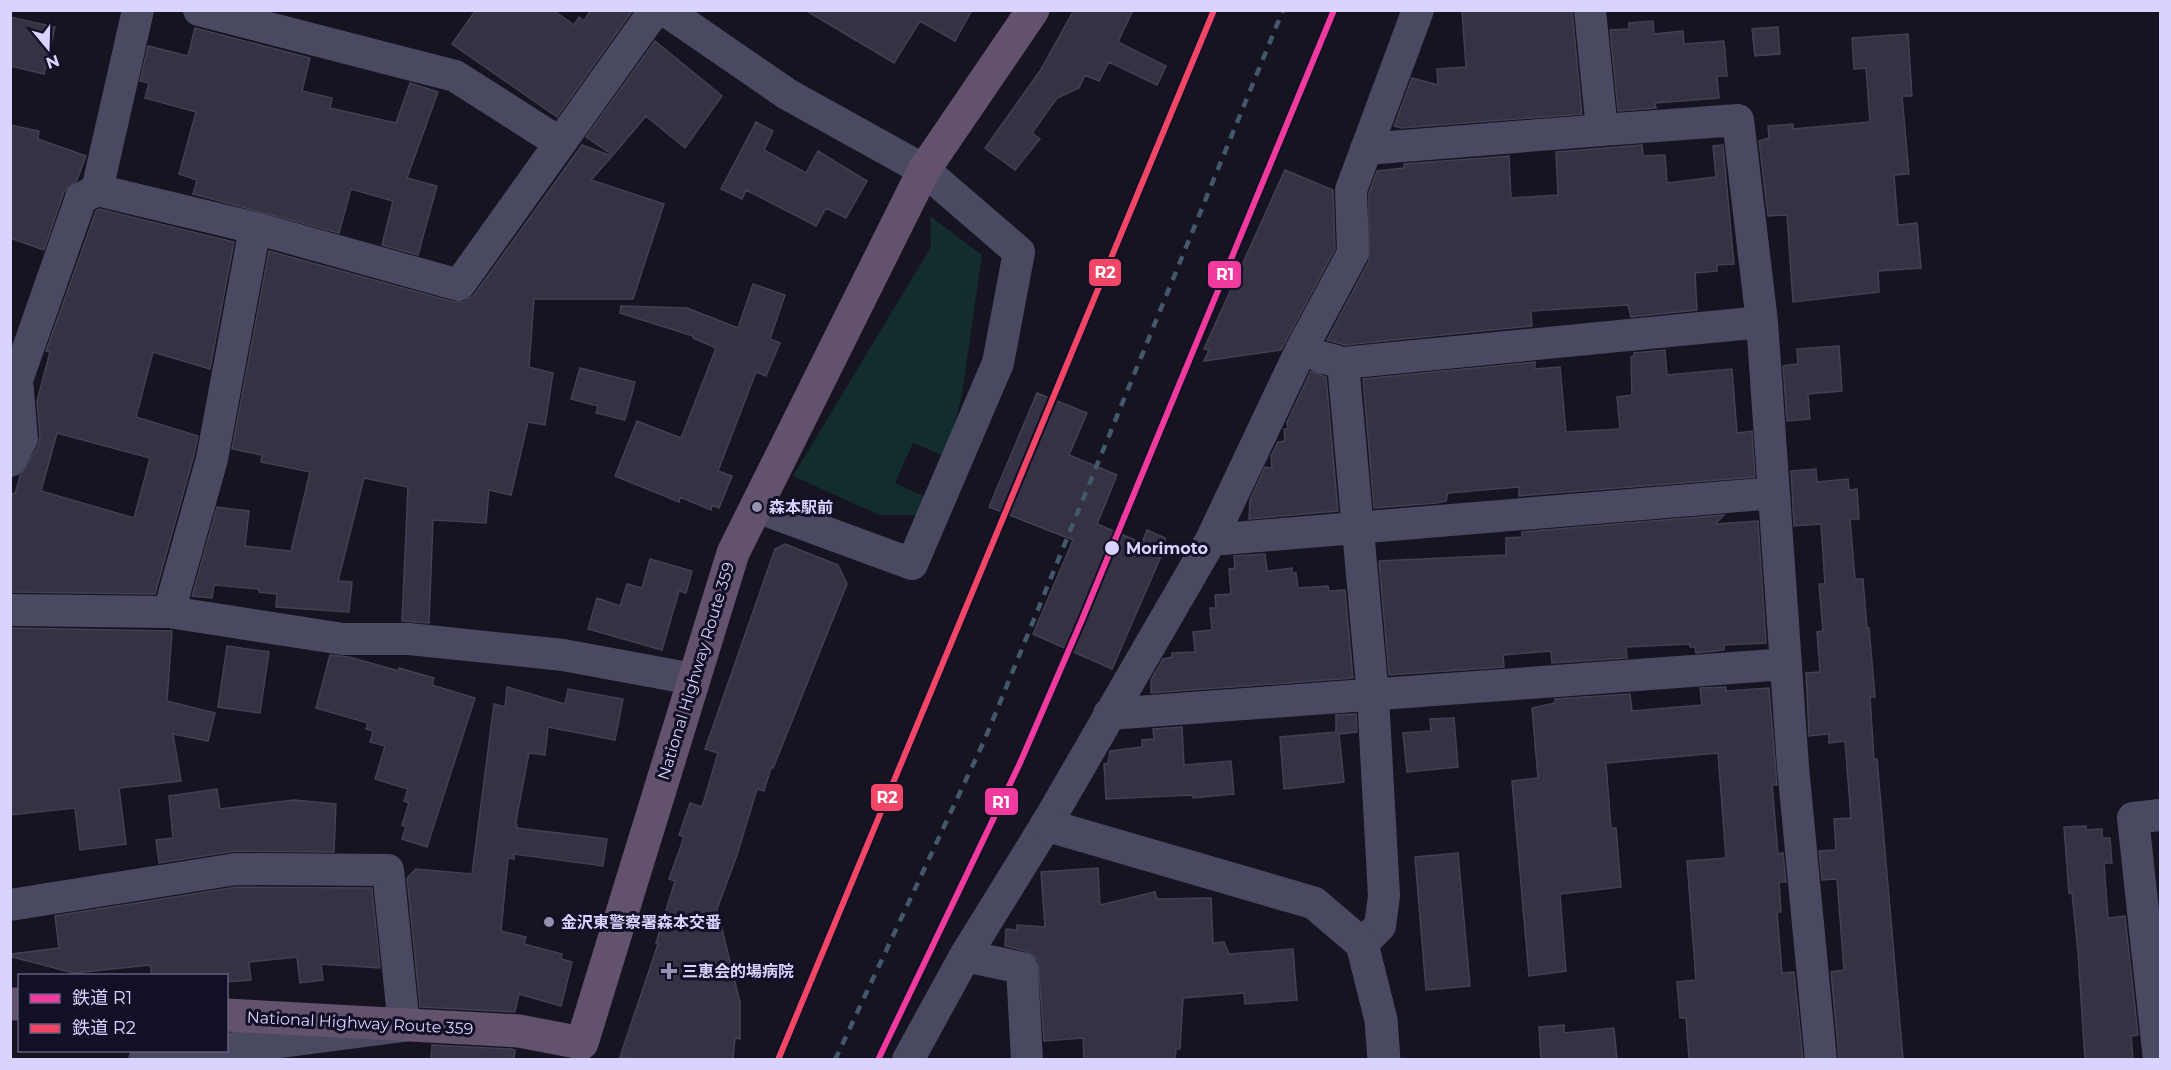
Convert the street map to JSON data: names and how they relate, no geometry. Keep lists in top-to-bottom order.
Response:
{
  "streets": {
    "highway": ["National Highway Route 359"]
  },
  "places": {
    "other": ["森本駅前", "Morimoto", "金沢東警察署森本交番"],
    "health": ["三恵会的場病院"]
  },
  "lines": ["rail line R1", "rail line R2"],
  "legend": ["鉄道 R1", "鉄道 R2"],
  "north": "bottom"
}
